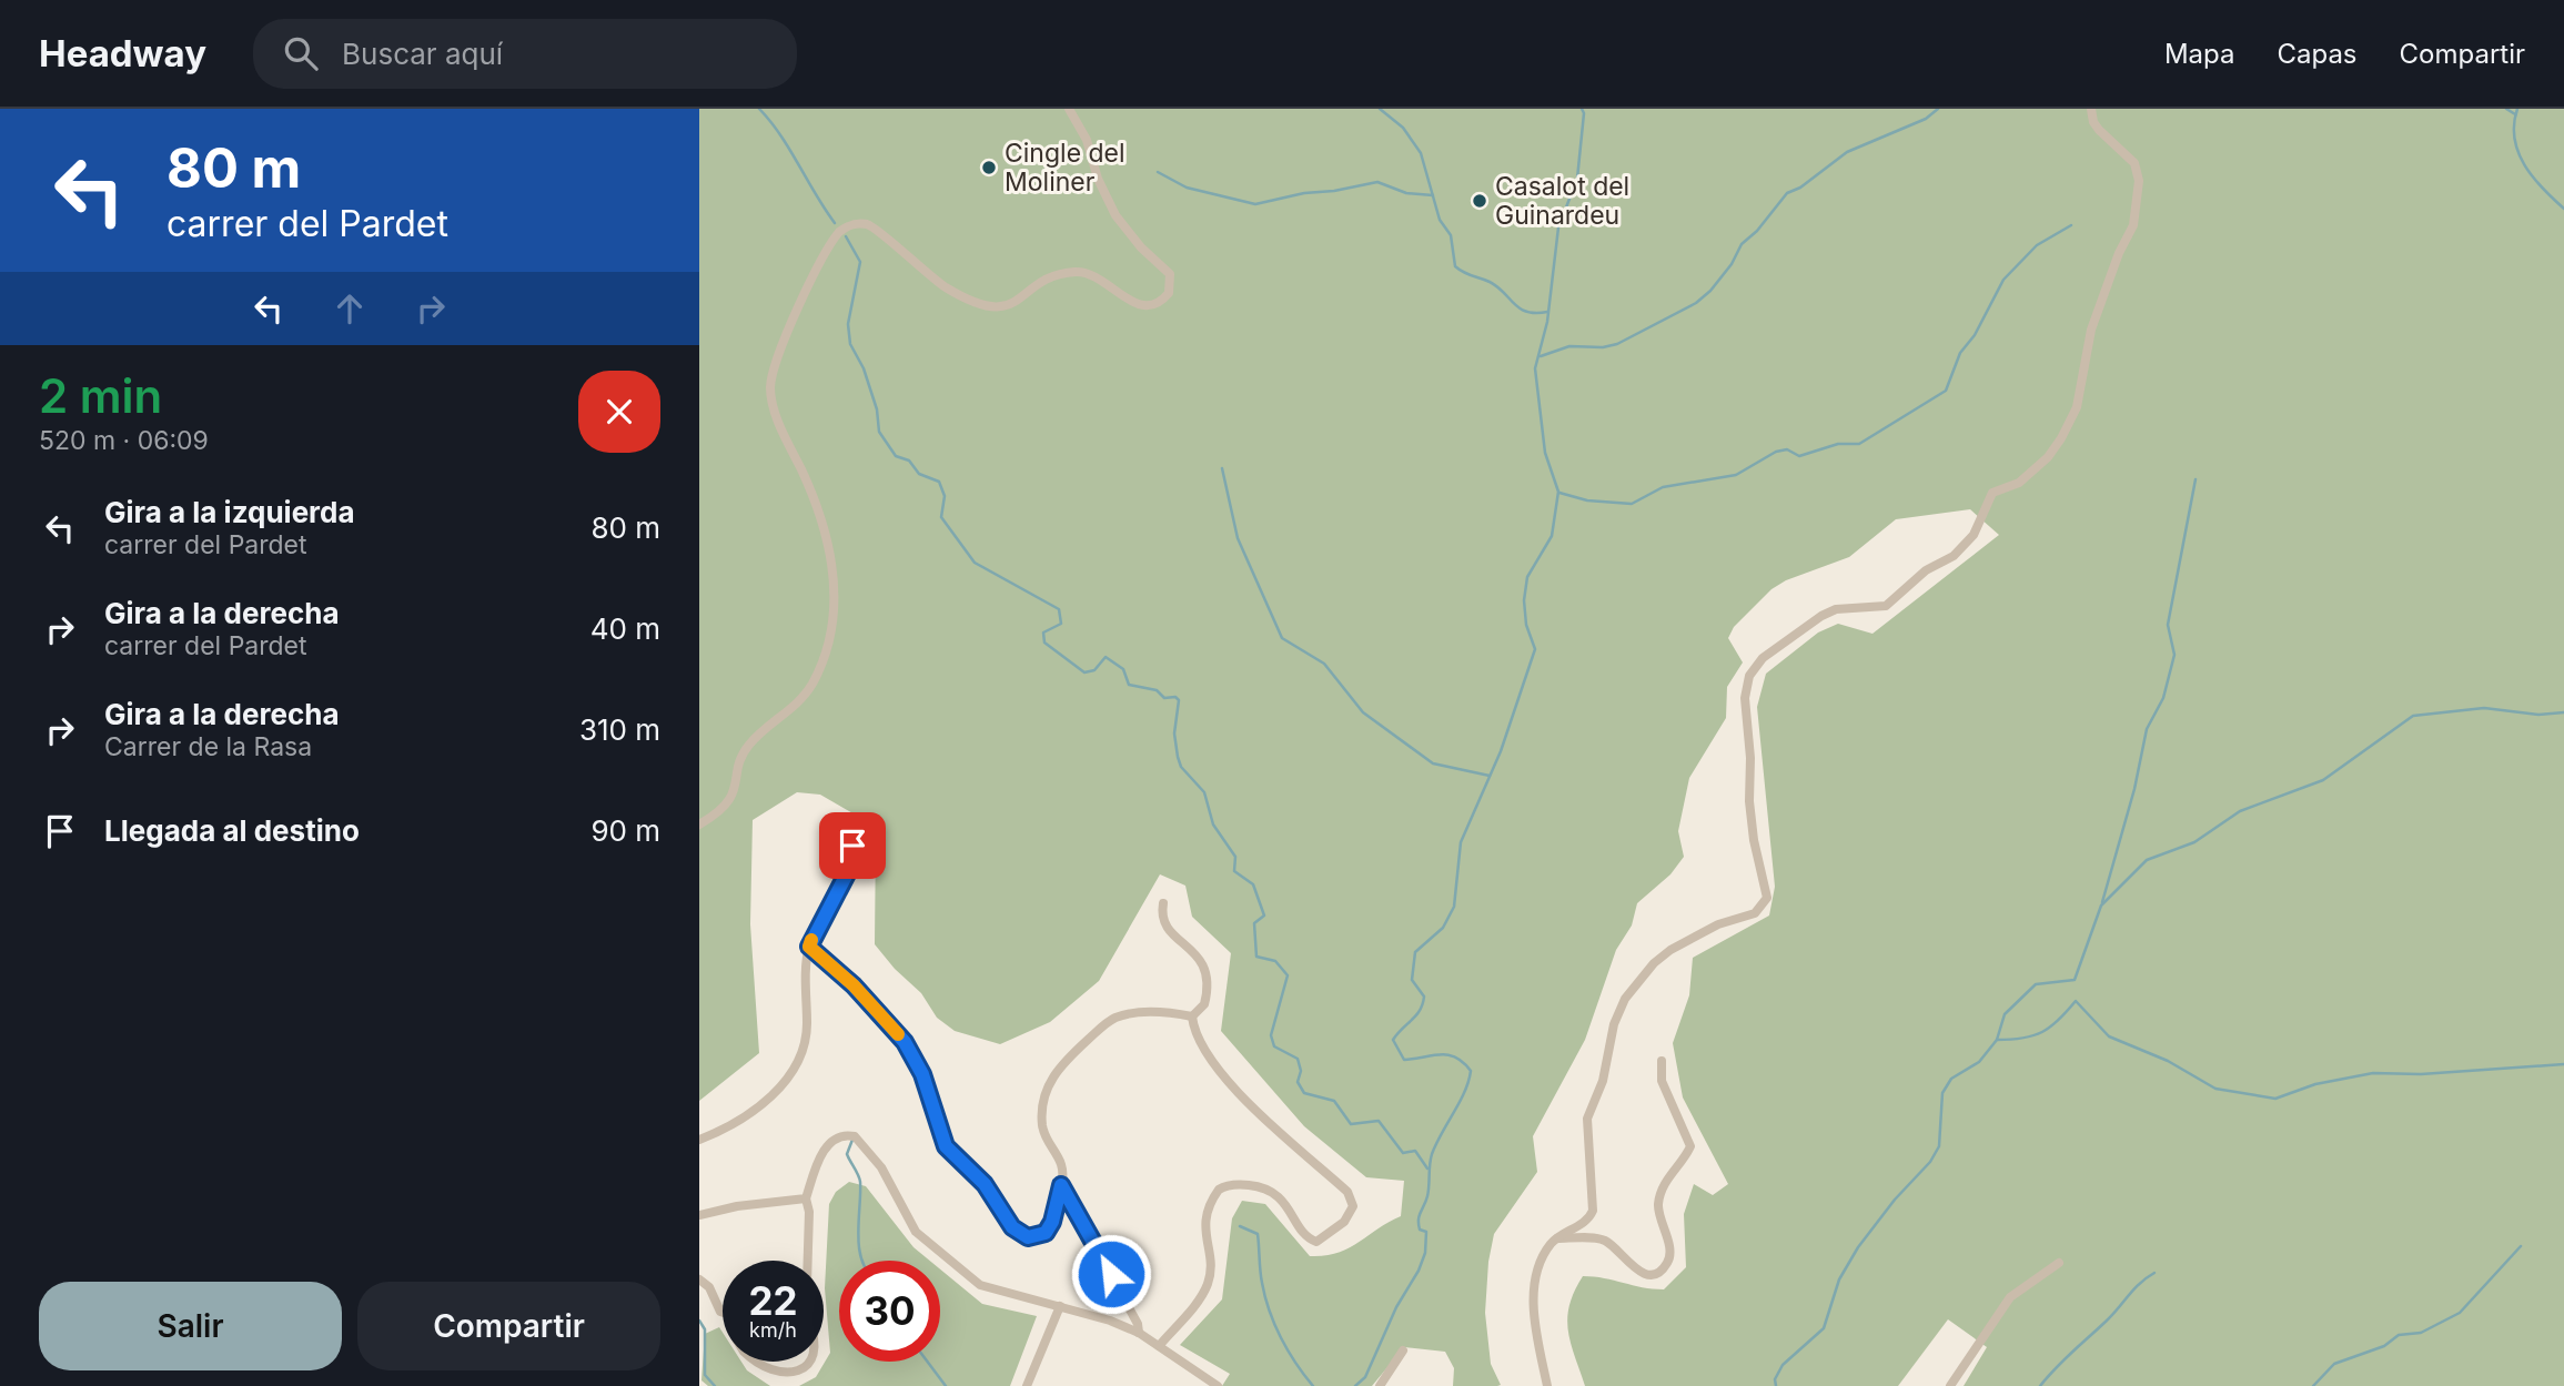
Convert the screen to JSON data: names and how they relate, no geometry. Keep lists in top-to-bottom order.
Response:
{
  "places": ["Cingle del Moliner", "Casalot del Guinardeu"],
  "page": {
    "header": "Headway",
    "search": "Buscar aquí",
    "nav": ["Mapa", "Capas", "Compartir"],
    "turn": ["80 m", "carrer del Pardet"],
    "heading": ["2 min", "520 m · 06:09"],
    "list": [
      {
        "name": "Gira a la izquierda",
        "note": "carrer del Pardet",
        "value": "80 m"
      },
      {
        "name": "Gira a la derecha",
        "note": "carrer del Pardet",
        "value": "40 m"
      },
      {
        "name": "Gira a la derecha",
        "note": "Carrer de la Rasa",
        "value": "310 m"
      },
      {
        "name": "Llegada al destino",
        "value": "90 m"
      }
    ],
    "speed": "22 km/h",
    "limit": "30",
    "buttons": ["Salir", "Compartir"]
  }
}
